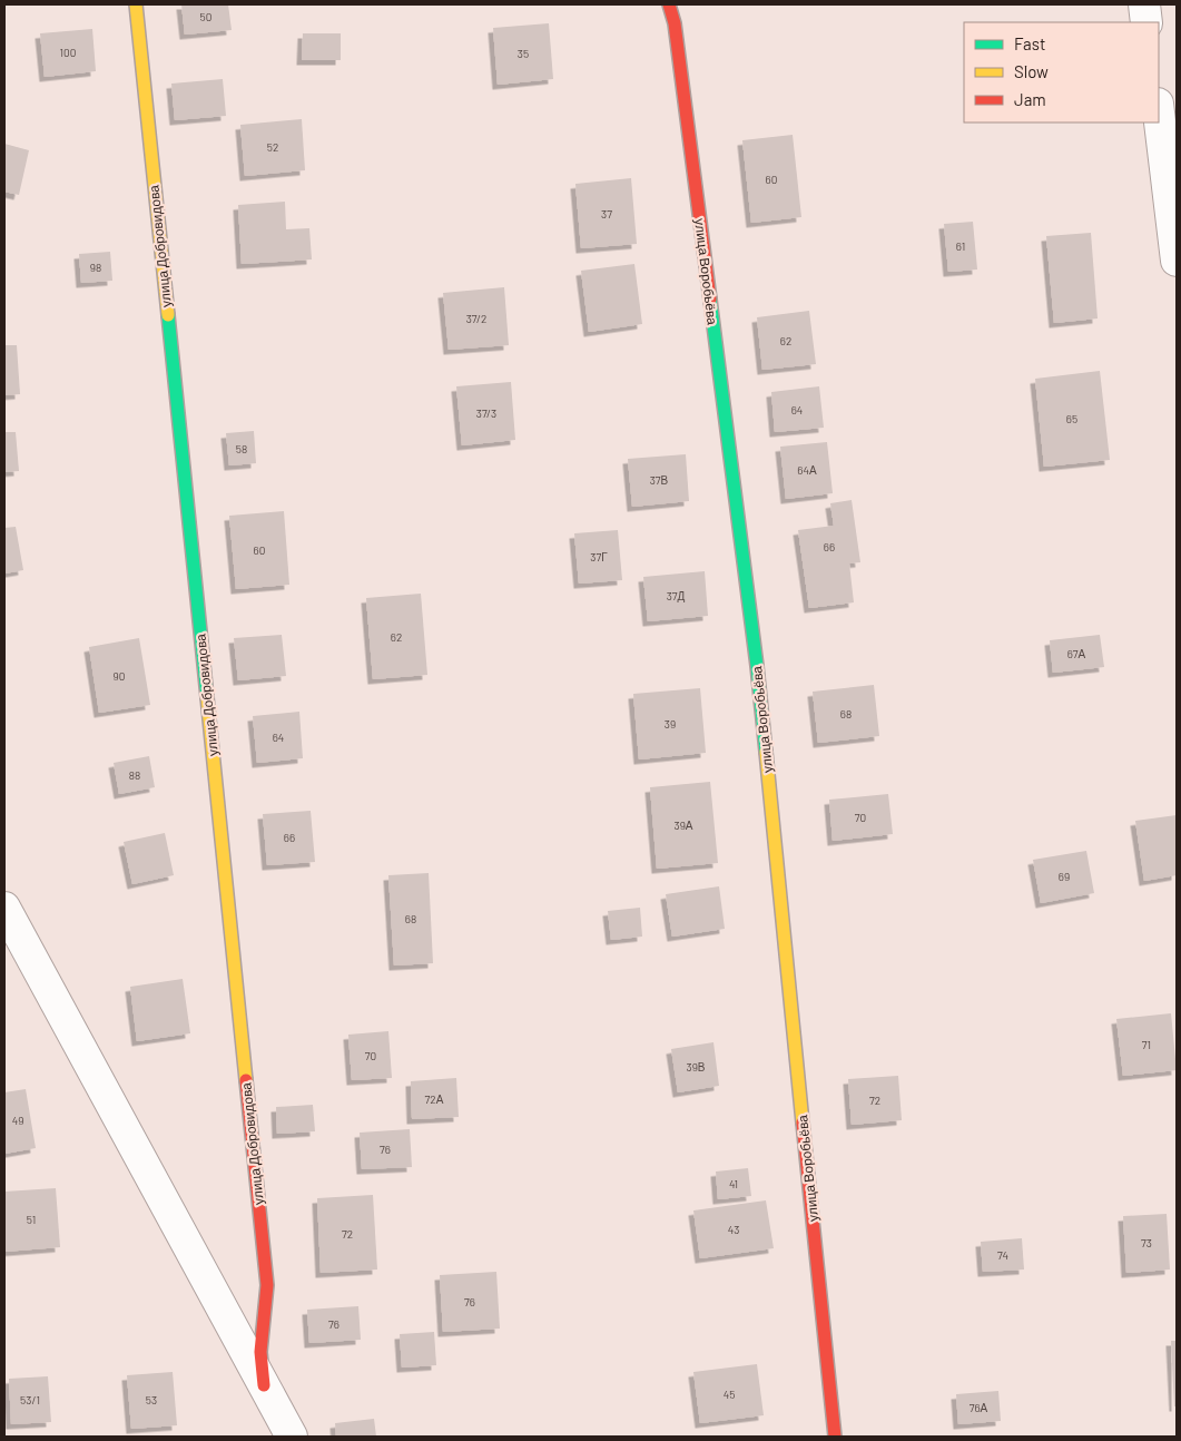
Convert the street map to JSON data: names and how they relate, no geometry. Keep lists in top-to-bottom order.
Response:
{
  "streets": {
    "street": ["улица Добровидова", "улица Воробьёва"]
  },
  "house_numbers": [
    "50",
    "100",
    "35",
    "52",
    "60",
    "37",
    "61",
    "98",
    "37/2",
    "62",
    "64",
    "37/3",
    "65",
    "58",
    "64А",
    "37В",
    "66",
    "60",
    "37Г",
    "37Д",
    "62",
    "67А",
    "90",
    "68",
    "39",
    "64",
    "88",
    "70",
    "39А",
    "66",
    "69",
    "68",
    "71",
    "70",
    "39В",
    "72А",
    "72",
    "49",
    "76",
    "41",
    "51",
    "43",
    "72",
    "73",
    "74",
    "76",
    "76",
    "45",
    "53/1",
    "53",
    "76А"
  ],
  "legend": ["Fast", "Slow", "Jam"]
}
